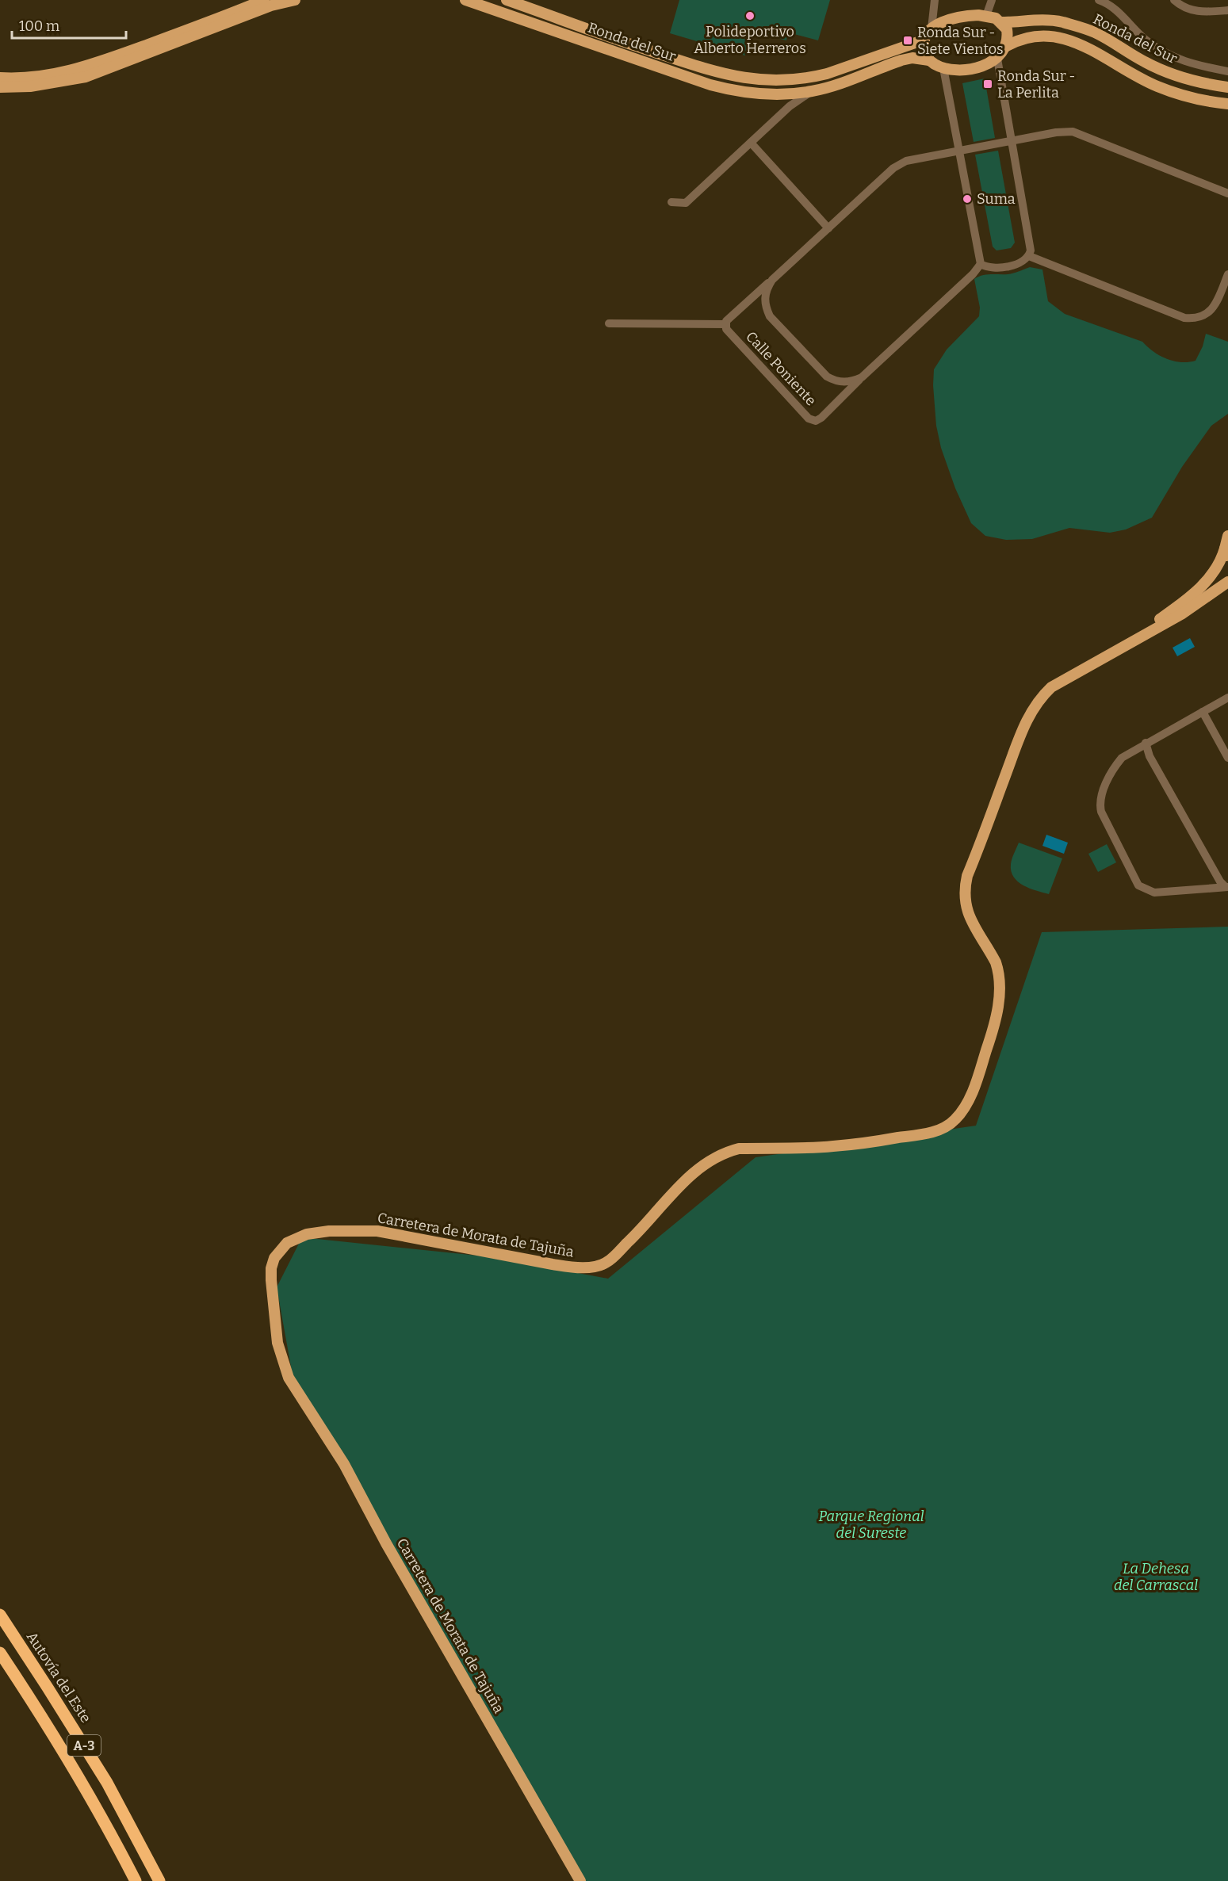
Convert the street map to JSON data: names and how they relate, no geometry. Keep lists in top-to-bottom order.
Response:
{
  "streets": {
    "highway": ["Autovía del Este", "A-3"],
    "main road": ["Ronda del Sur", "Carretera de Morata de Tajuña"],
    "street": ["Calle Poniente"]
  },
  "parks": ["Parque Regional del Sureste", "La Dehesa del Carrascal"],
  "places": {
    "other": ["Polideportivo Alberto Herreros", "Suma"],
    "transit": ["Ronda Sur - Siete Vientos", "Ronda Sur - La Perlita"]
  },
  "scale_bar": "100 m"
}
